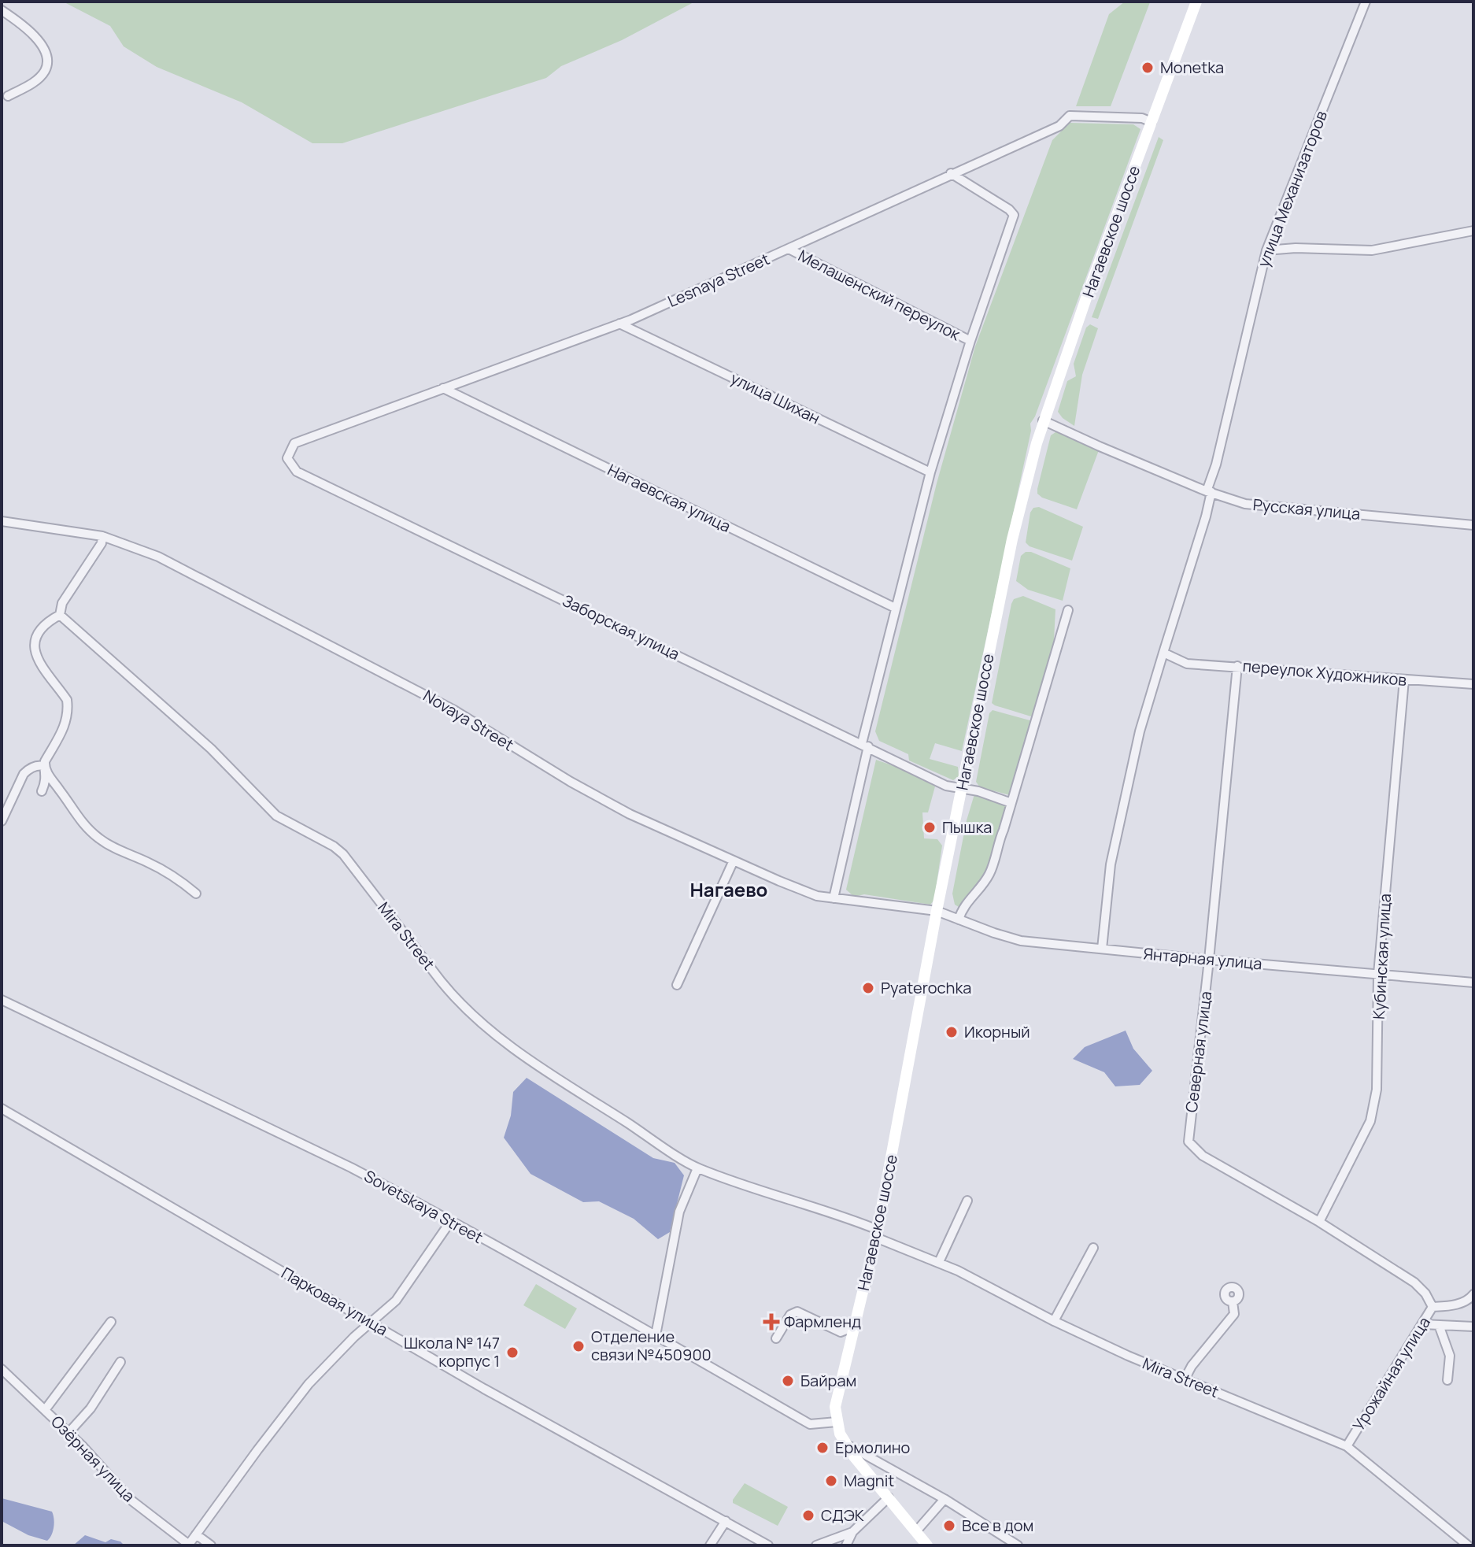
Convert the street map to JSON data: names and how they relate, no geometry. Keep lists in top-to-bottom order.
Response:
{
  "streets": {
    "street": [
      "улица Механизаторов",
      "Нагаевское шоссе",
      "Lesnaya Street",
      "Мелашенский переулок",
      "улица Шихан",
      "Нагаевская улица",
      "Русская улица",
      "Заборская улица",
      "переулок Художников",
      "Novaya Street",
      "Mira Street",
      "Кубинская улица",
      "Янтарная улица",
      "Северная улица",
      "Sovetskaya Street",
      "Парковая улица",
      "Урожайная улица",
      "Озёрная улица"
    ]
  },
  "crossings": [
    ["улица Механизаторов", "Русская улица"],
    ["улица Механизаторов", "переулок Художников"],
    ["улица Механизаторов", "Янтарная улица"],
    ["Нагаевское шоссе", "Lesnaya Street"],
    ["Нагаевское шоссе", "Русская улица"],
    ["Нагаевское шоссе", "Заборская улица"],
    ["Нагаевское шоссе", "Novaya Street"],
    ["Нагаевское шоссе", "Mira Street"],
    ["Нагаевское шоссе", "Янтарная улица"],
    ["Нагаевское шоссе", "Sovetskaya Street"],
    ["Lesnaya Street", "Мелашенский переулок"],
    ["Lesnaya Street", "улица Шихан"],
    ["Lesnaya Street", "Нагаевская улица"],
    ["Lesnaya Street", "Заборская улица"],
    ["переулок Художников", "Кубинская улица"],
    ["переулок Художников", "Северная улица"],
    ["Novaya Street", "Янтарная улица"],
    ["Mira Street", "Урожайная улица"],
    ["Кубинская улица", "Янтарная улица"],
    ["Кубинская улица", "Северная улица"],
    ["Янтарная улица", "Северная улица"],
    ["Северная улица", "Урожайная улица"]
  ],
  "districts": ["Нагаево"],
  "places": {
    "other": [
      "Monetka",
      "Пышка",
      "Pyaterochka",
      "Икорный",
      "Отделение связи №450900",
      "Школа № 147 корпус 1",
      "Байрам",
      "Ермолино",
      "Magnit",
      "СДЭК",
      "Все в дом"
    ],
    "health": ["Фармленд"]
  }
}
